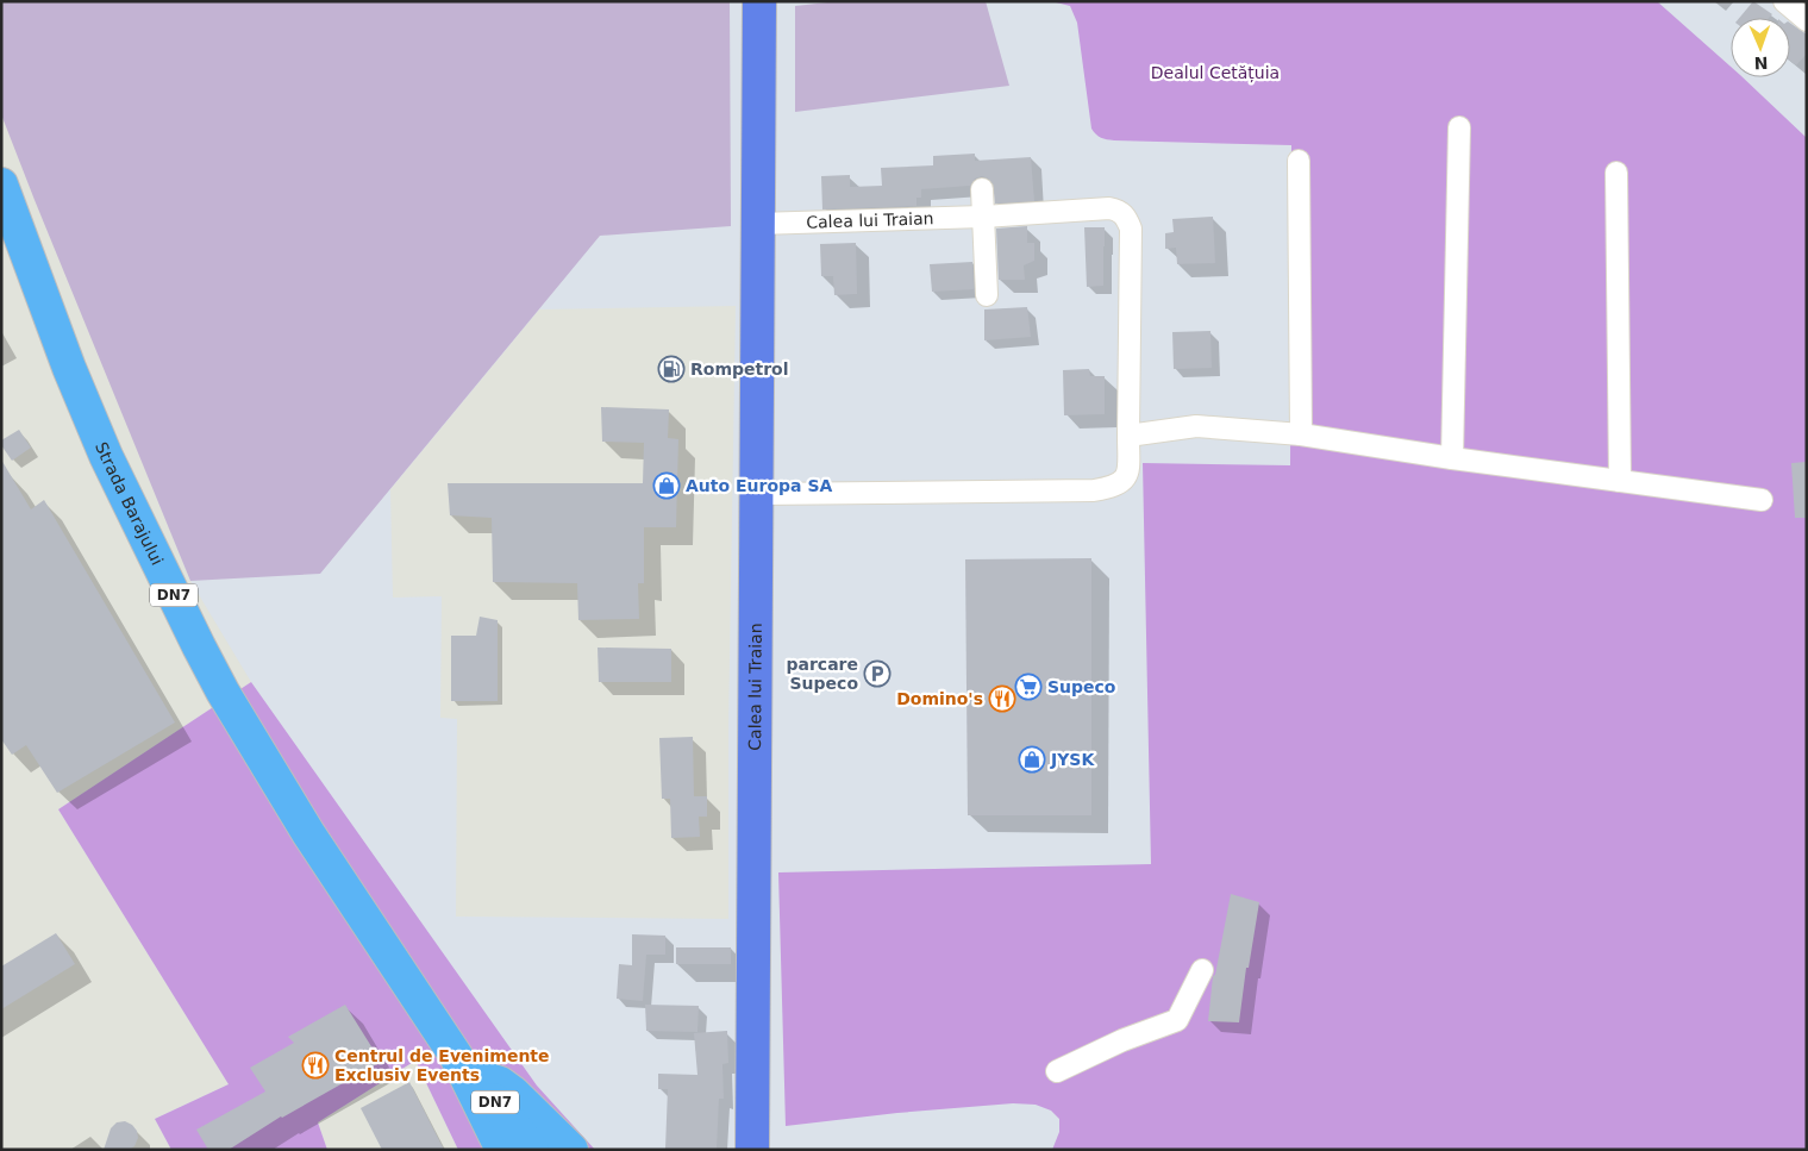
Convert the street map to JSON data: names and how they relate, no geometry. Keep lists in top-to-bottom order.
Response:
{
  "streets": {
    "highway": ["Strada Barajului", "DN7"],
    "main road": ["Calea lui Traian"]
  },
  "crossings": [
    ["Strada Barajului", "DN7"]
  ],
  "parks": ["Dealul Cetățuia"],
  "places": {
    "fuel station": ["Rompetrol"],
    "shop": ["Auto Europa SA", "JYSK"],
    "parking": ["parcare Supeco"],
    "supermarket": ["Supeco"],
    "restaurant": ["Domino's", "Centrul de Evenimente Exclusiv Events"]
  },
  "north": "bottom"
}
